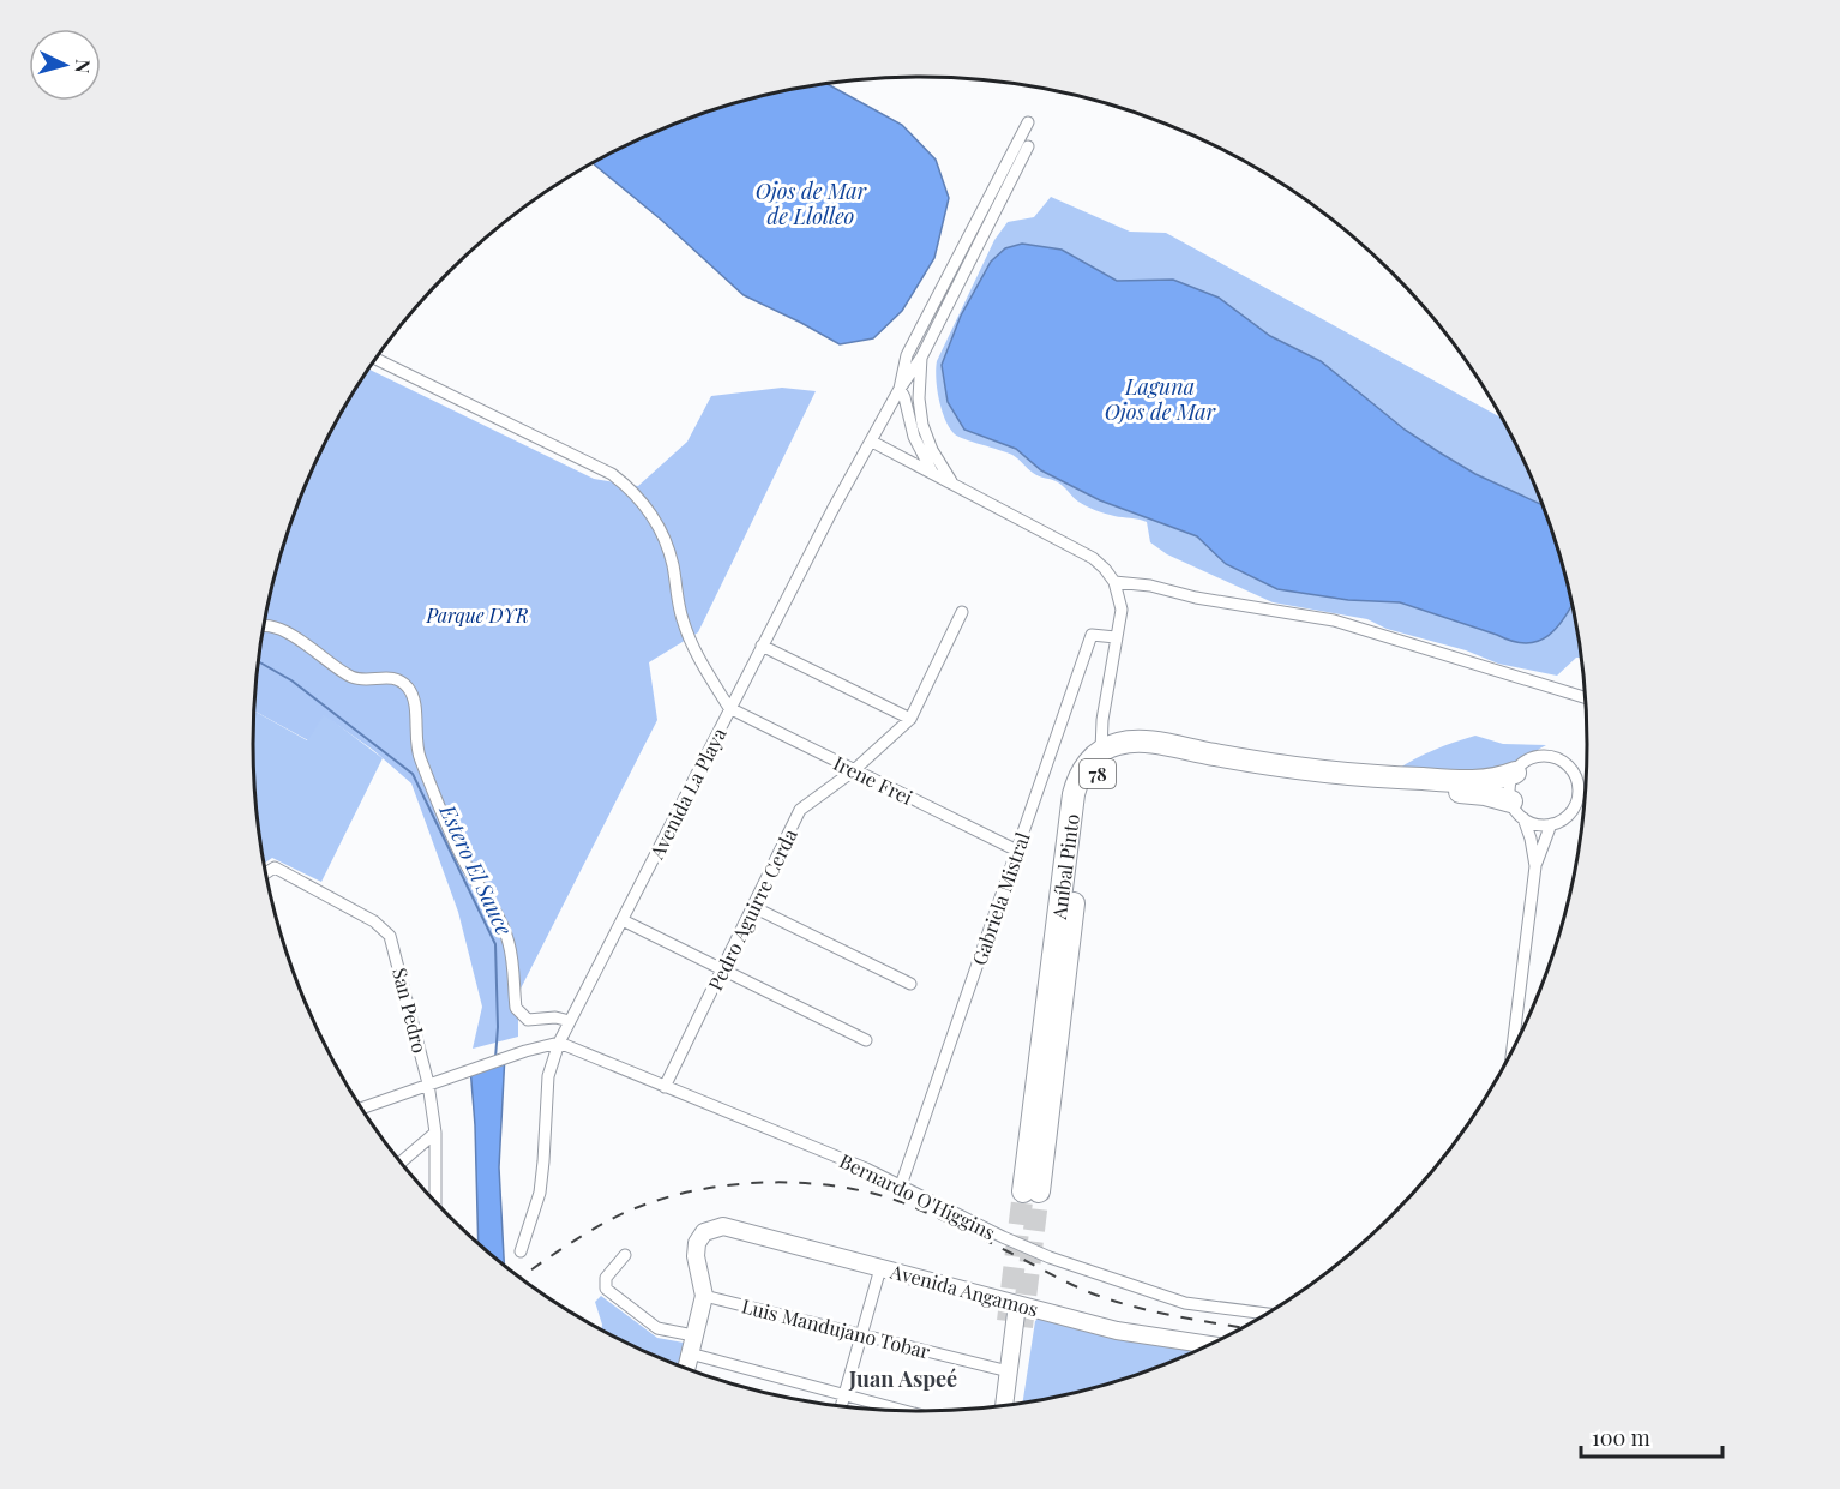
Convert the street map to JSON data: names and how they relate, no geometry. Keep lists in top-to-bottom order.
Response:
{
  "streets": {
    "highway": ["78", "Aníbal Pinto"],
    "street": [
      "Irene Frei",
      "Avenida La Playa",
      "Gabriela Mistral",
      "Pedro Aguirre Cerda",
      "San Pedro",
      "Bernardo O'Higgins",
      "Avenida Angamos",
      "Luis Mandujano Tobar"
    ]
  },
  "crossings": [
    ["78", "Aníbal Pinto"],
    ["Irene Frei", "Avenida La Playa"],
    ["Irene Frei", "Gabriela Mistral"],
    ["Irene Frei", "Pedro Aguirre Cerda"],
    ["Avenida La Playa", "Bernardo O'Higgins"],
    ["Gabriela Mistral", "Bernardo O'Higgins"],
    ["Pedro Aguirre Cerda", "Bernardo O'Higgins"],
    ["Avenida Angamos", "Luis Mandujano Tobar"]
  ],
  "districts": ["Juan Aspeé"],
  "water": ["Ojos de Mar de Llolleo", "Laguna Ojos de Mar", "Estero El Sauce"],
  "parks": ["Parque DYR"],
  "scale_bar": "100 m",
  "north": "right"
}
